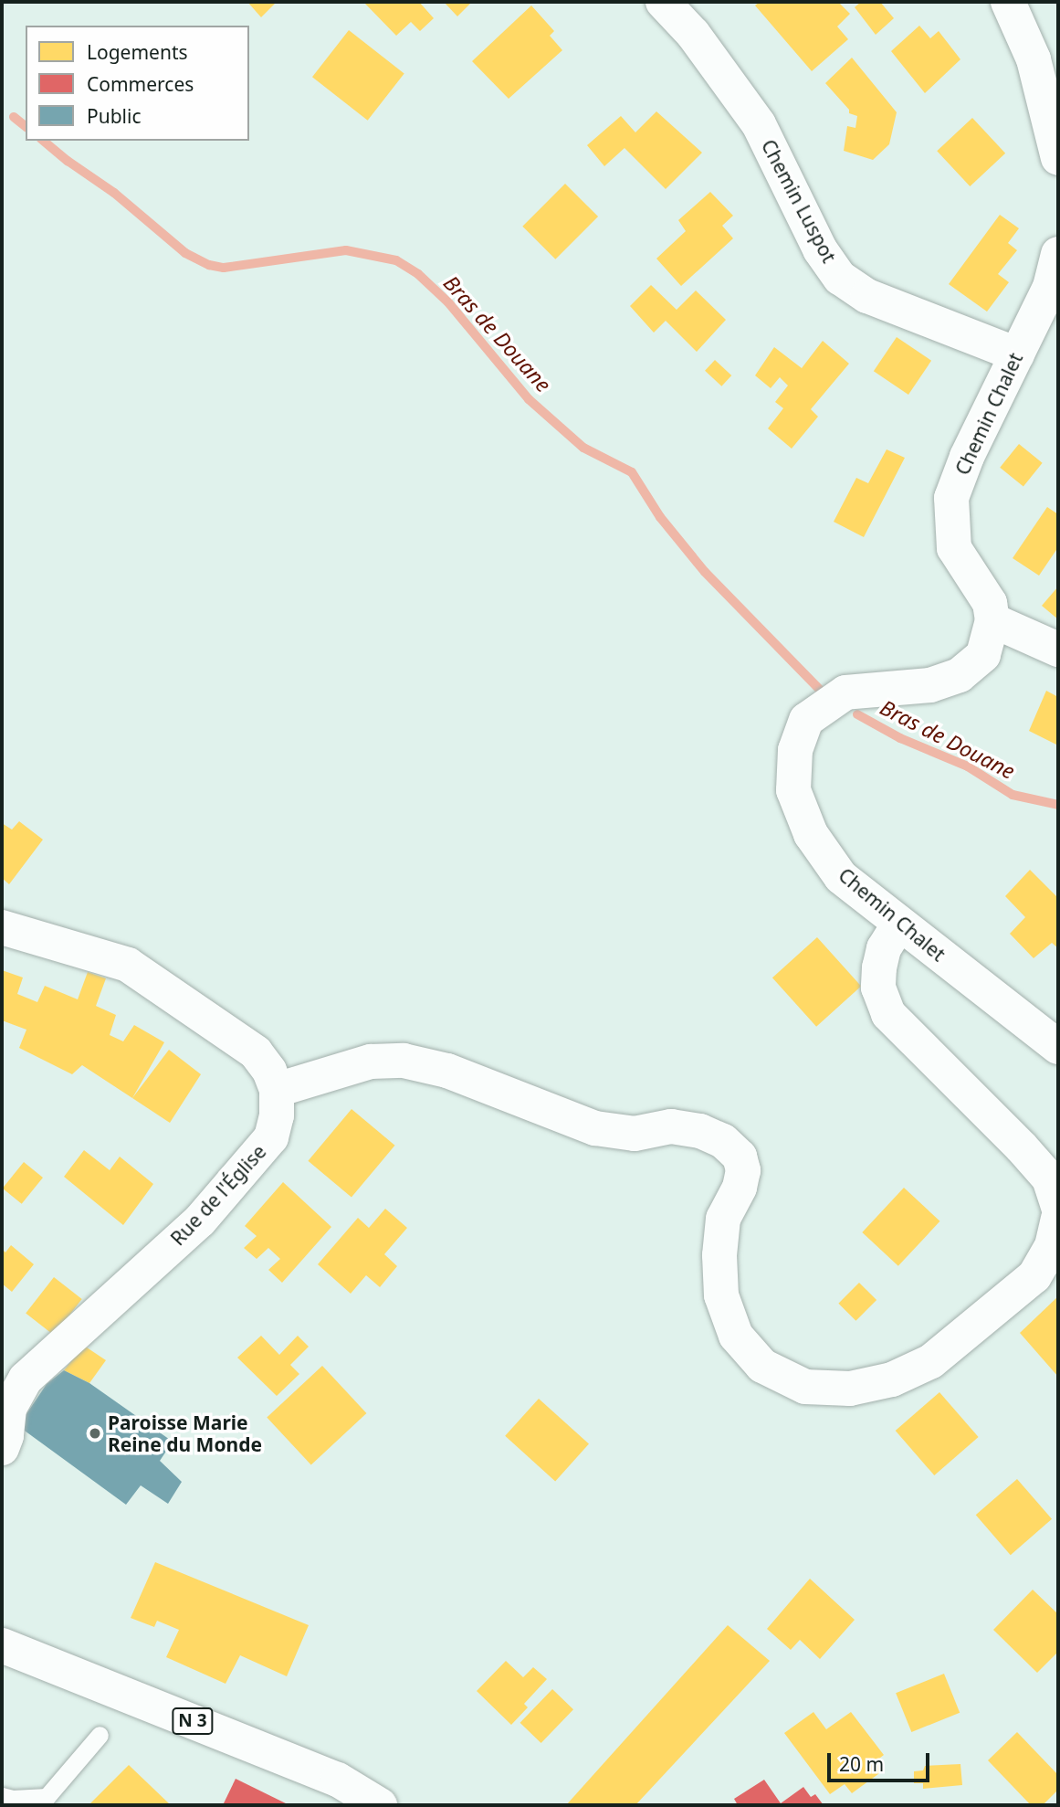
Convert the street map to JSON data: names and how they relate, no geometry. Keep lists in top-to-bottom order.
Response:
{
  "streets": {
    "street": [
      "Chemin Luspot",
      "Chemin Chalet",
      "Rue de l'Église",
      "N 3"
    ]
  },
  "crossings": [
    ["Chemin Luspot", "Chemin Chalet"]
  ],
  "water": ["Bras de Douane"],
  "places": ["Paroisse Marie Reine du Monde"],
  "legend": ["Logements", "Commerces", "Public"],
  "scale_bar": "20 m"
}
